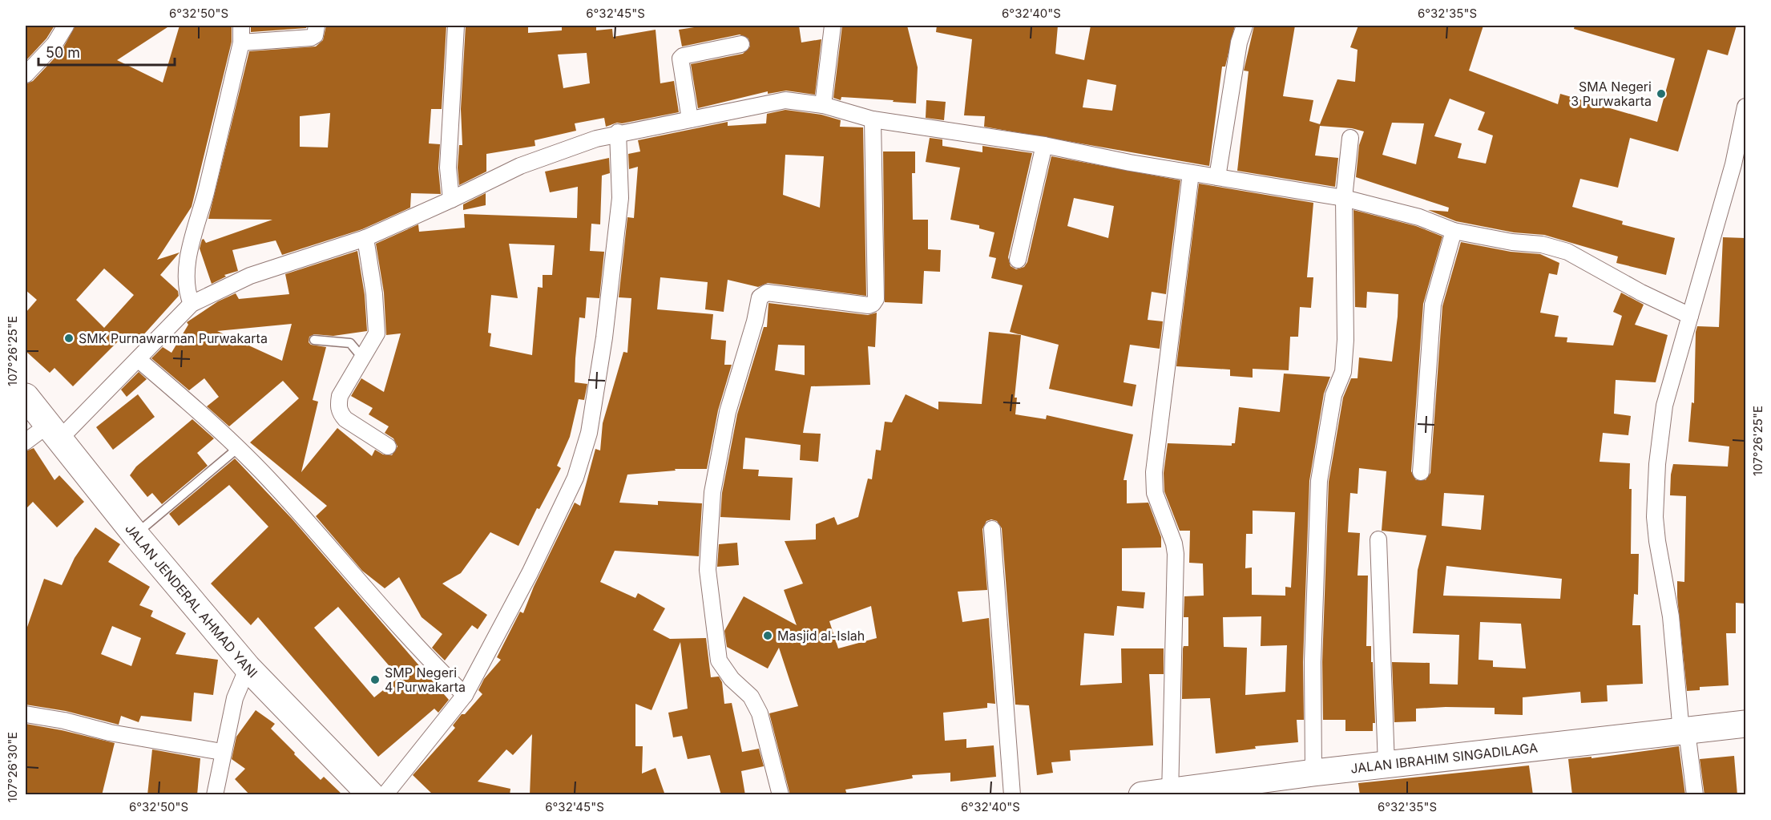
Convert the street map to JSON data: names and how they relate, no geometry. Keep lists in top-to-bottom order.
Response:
{
  "streets": {
    "highway": ["JALAN JENDERAL AHMAD YANI", "JALAN IBRAHIM SINGADILAGA"]
  },
  "places": [
    "SMA Negeri 3 Purwakarta",
    "SMK Purnawarman Purwakarta",
    "Masjid al-Islah",
    "SMP Negeri 4 Purwakarta"
  ],
  "scale_bar": "50 m",
  "coordinates": [
    "6°32'50\"S",
    "6°32'45\"S",
    "6°32'40\"S",
    "6°32'35\"S",
    "107°26'25\"E",
    "107°26'30\"E"
  ]
}
